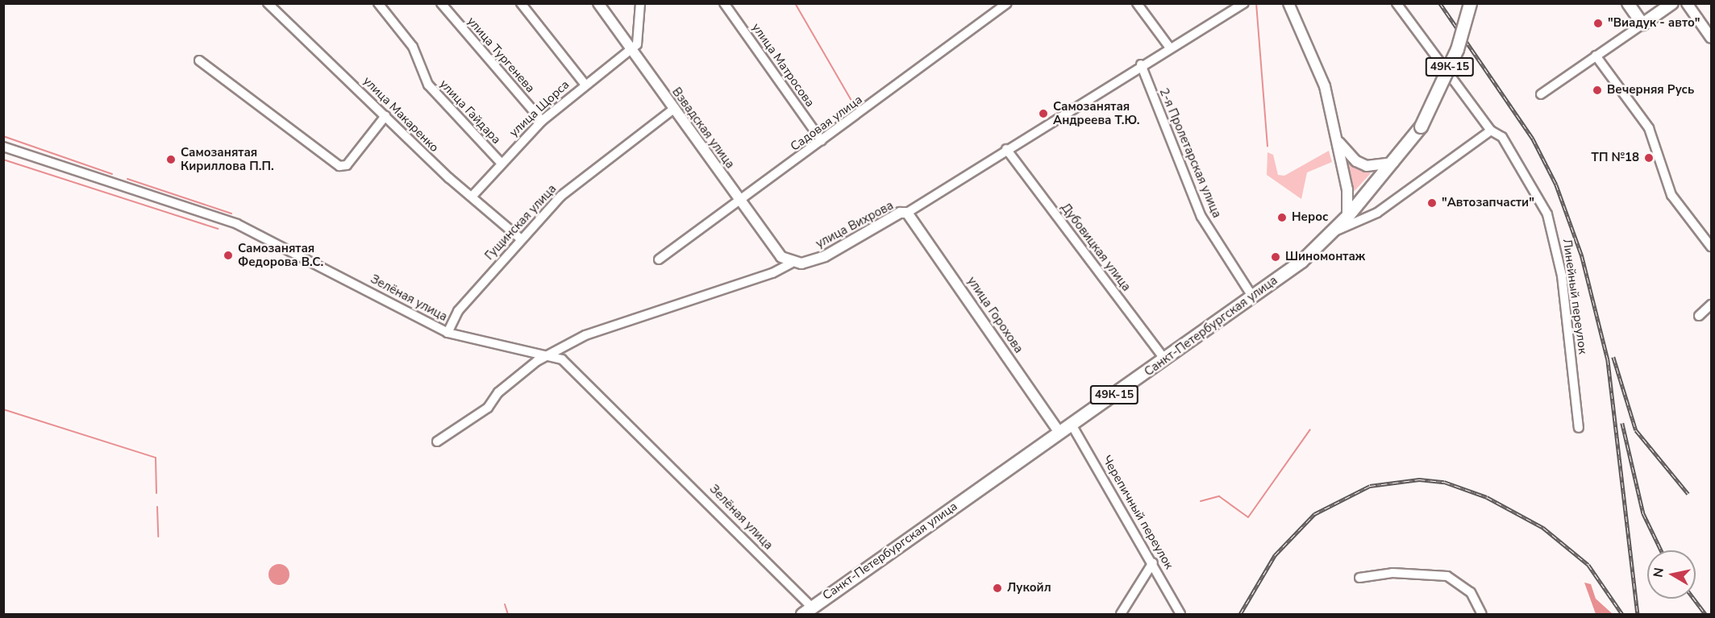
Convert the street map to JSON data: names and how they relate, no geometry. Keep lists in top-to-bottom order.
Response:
{
  "streets": {
    "main road": ["49К-15", "Санкт-Петербургская улица"],
    "street": [
      "улица Тургенева",
      "улица Матросова",
      "улица Щорса",
      "улица Гайдара",
      "улица Макаренко",
      "Садовая улица",
      "Взвадская улица",
      "2-я Пролетарская улица",
      "Гущинская улица",
      "улица Вихрова",
      "Дубовицкая улица",
      "Линейный переулок",
      "Зелёная улица",
      "улица Горохова",
      "Черепичный переулок"
    ]
  },
  "crossings": [
    ["улица Тургенева", "улица Щорса"],
    ["улица Матросова", "Садовая улица"],
    ["49К-15", "Санкт-Петербургская улица"],
    ["улица Щорса", "улица Гайдара"],
    ["улица Щорса", "улица Макаренко"],
    ["улица Щорса", "Взвадская улица"],
    ["улица Макаренко", "Гущинская улица"],
    ["Садовая улица", "Взвадская улица"],
    ["Взвадская улица", "Гущинская улица"],
    ["Взвадская улица", "улица Вихрова"],
    ["2-я Пролетарская улица", "улица Вихрова"],
    ["2-я Пролетарская улица", "Санкт-Петербургская улица"],
    ["Гущинская улица", "Зелёная улица"],
    ["улица Вихрова", "Дубовицкая улица"],
    ["улица Вихрова", "Зелёная улица"],
    ["улица Вихрова", "улица Горохова"],
    ["Дубовицкая улица", "Санкт-Петербургская улица"],
    ["Линейный переулок", "Санкт-Петербургская улица"],
    ["Зелёная улица", "Санкт-Петербургская улица"],
    ["улица Горохова", "Санкт-Петербургская улица"],
    ["Санкт-Петербургская улица", "Черепичный переулок"]
  ],
  "places": [
    "\"Виадук - авто\"",
    "Вечерняя Русь",
    "Самозанятая Андреева Т.Ю.",
    "ТП №18",
    "Самозанятая Кириллова П.П.",
    "\"Автозапчасти\"",
    "Нерос",
    "Самозанятая Федорова В.С.",
    "Шиномонтаж",
    "Лукойл"
  ],
  "north": "left"
}
